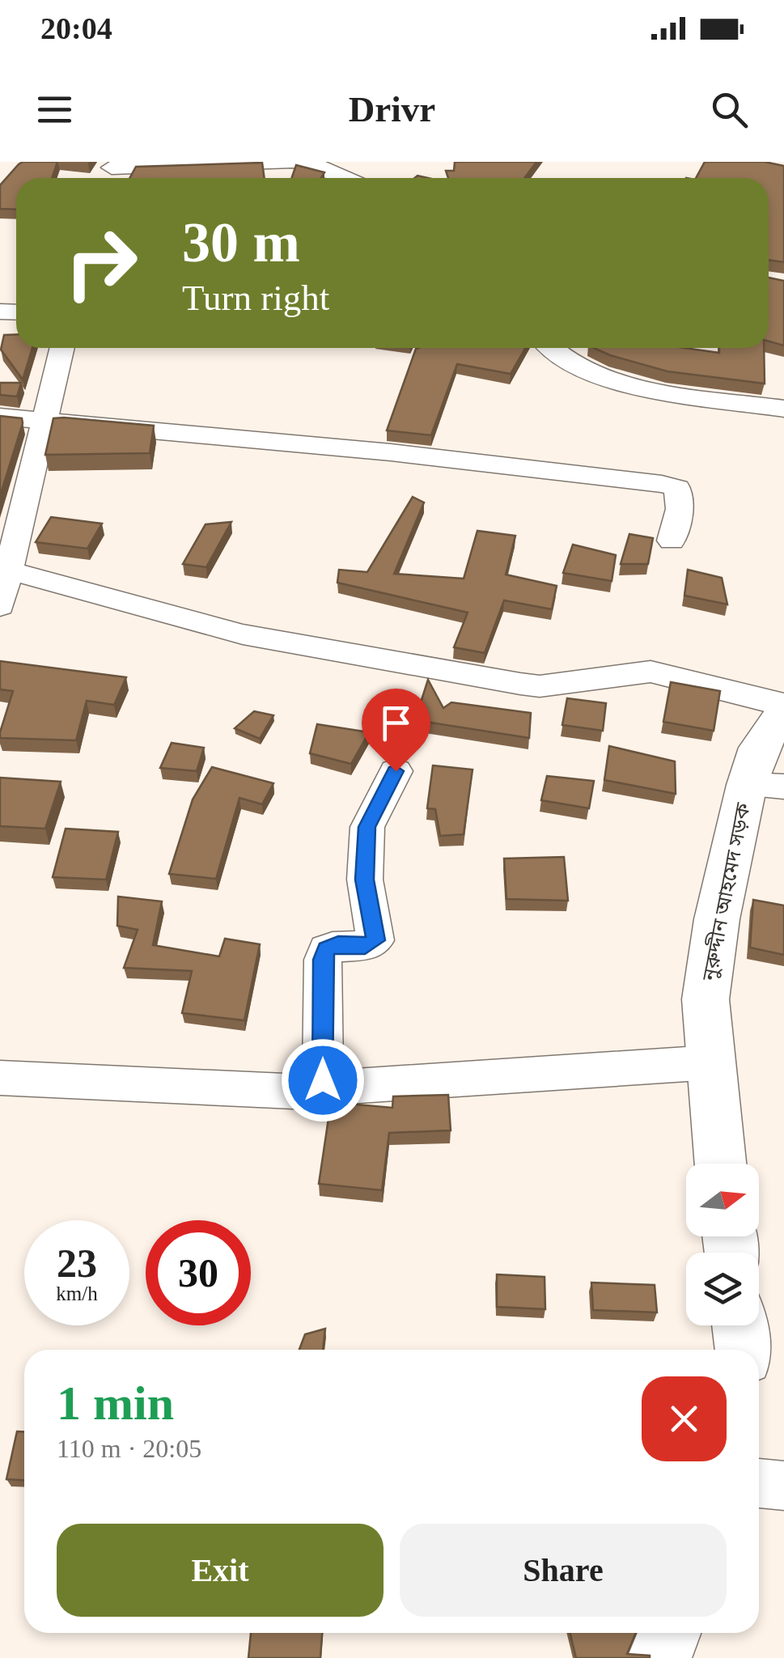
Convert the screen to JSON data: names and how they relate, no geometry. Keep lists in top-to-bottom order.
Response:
{
  "streets": {
    "main road": ["নুরুদ্দীন আহমেদ সড়ক"]
  },
  "north": "right",
  "page": {
    "status": "20:04",
    "header": "Drivr",
    "turn": ["30 m", "Turn right"],
    "speed": "23 km/h",
    "limit": "30",
    "heading": ["1 min", "110 m · 20:05"],
    "buttons": ["Exit", "Share"]
  }
}
